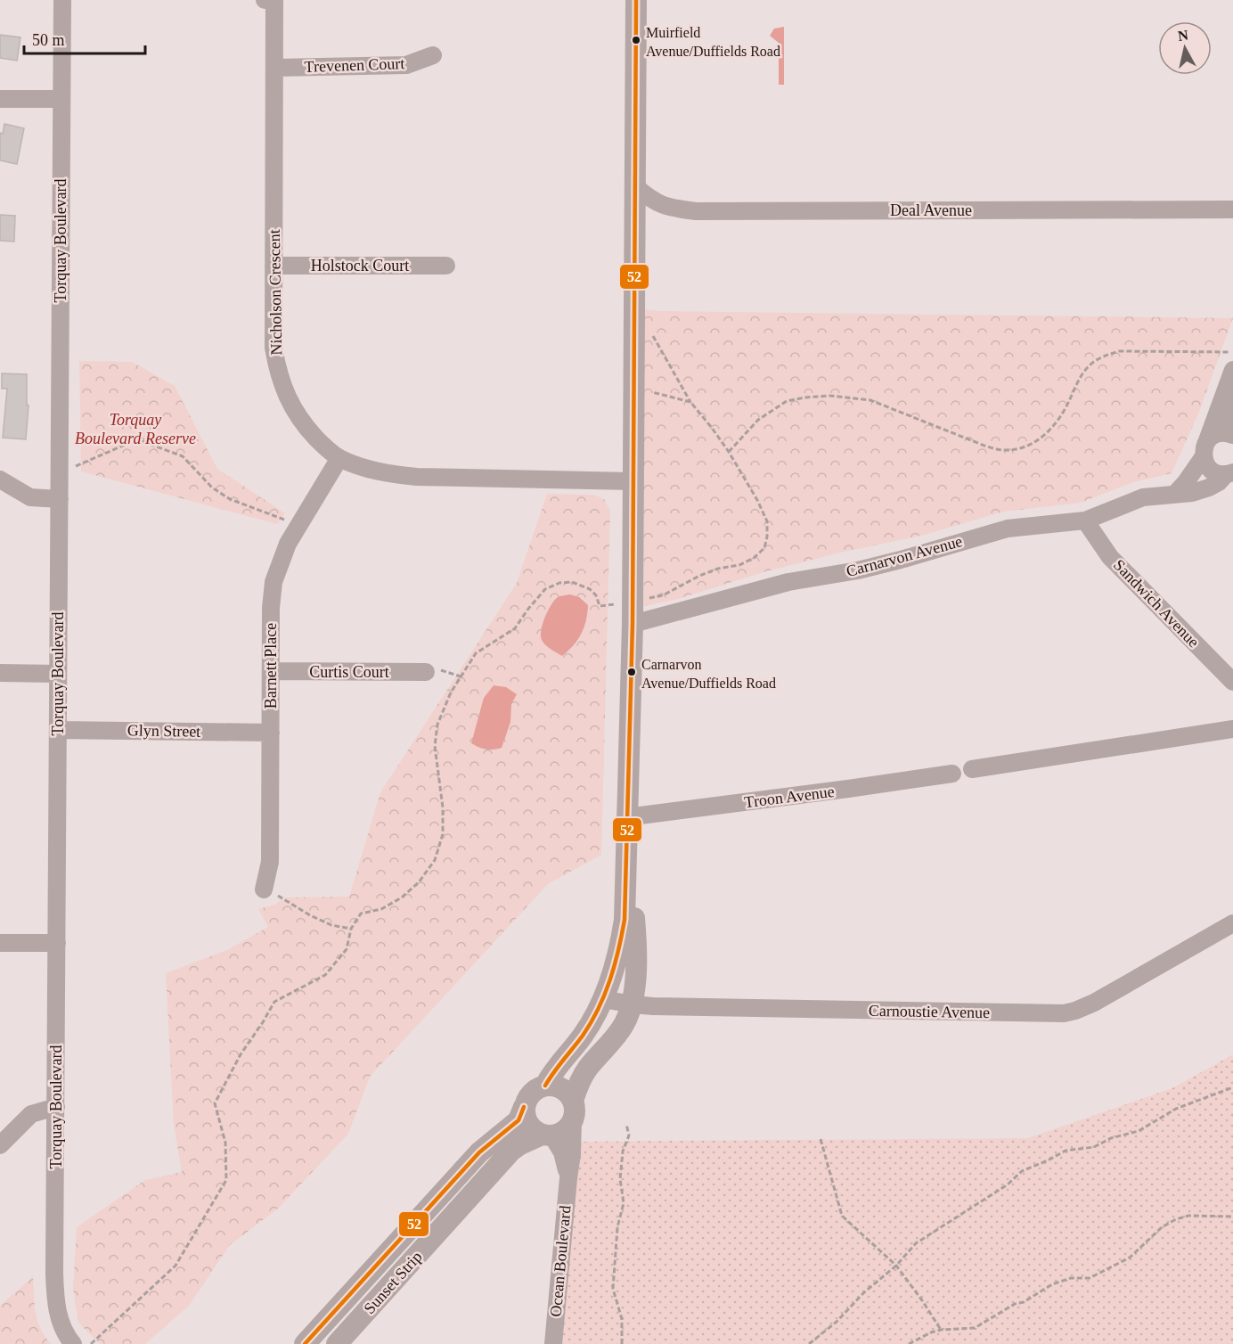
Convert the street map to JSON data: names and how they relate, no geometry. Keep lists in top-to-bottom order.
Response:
{
  "streets": {
    "street": [
      "Trevenen Court",
      "Deal Avenue",
      "Torquay Boulevard",
      "Holstock Court",
      "Nicholson Crescent",
      "Carnarvon Avenue",
      "Sandwich Avenue",
      "Barnett Place",
      "Curtis Court",
      "Glyn Street",
      "Troon Avenue",
      "Carnoustie Avenue",
      "Ocean Boulevard",
      "Sunset Strip"
    ]
  },
  "crossings": [
    ["Trevenen Court", "Nicholson Crescent"],
    ["Torquay Boulevard", "Glyn Street"],
    ["Holstock Court", "Nicholson Crescent"],
    ["Nicholson Crescent", "Barnett Place"],
    ["Carnarvon Avenue", "Sandwich Avenue"],
    ["Barnett Place", "Curtis Court"],
    ["Barnett Place", "Glyn Street"],
    ["Troon Avenue", "Sunset Strip"],
    ["Carnoustie Avenue", "Sunset Strip"],
    ["Ocean Boulevard", "Sunset Strip"]
  ],
  "parks": ["Torquay Boulevard Reserve"],
  "places": ["Muirfield Avenue/Duffields Road", "Carnarvon Avenue/Duffields Road"],
  "lines": ["transit line 52"],
  "scale_bar": "50 m",
  "north": "top"
}
